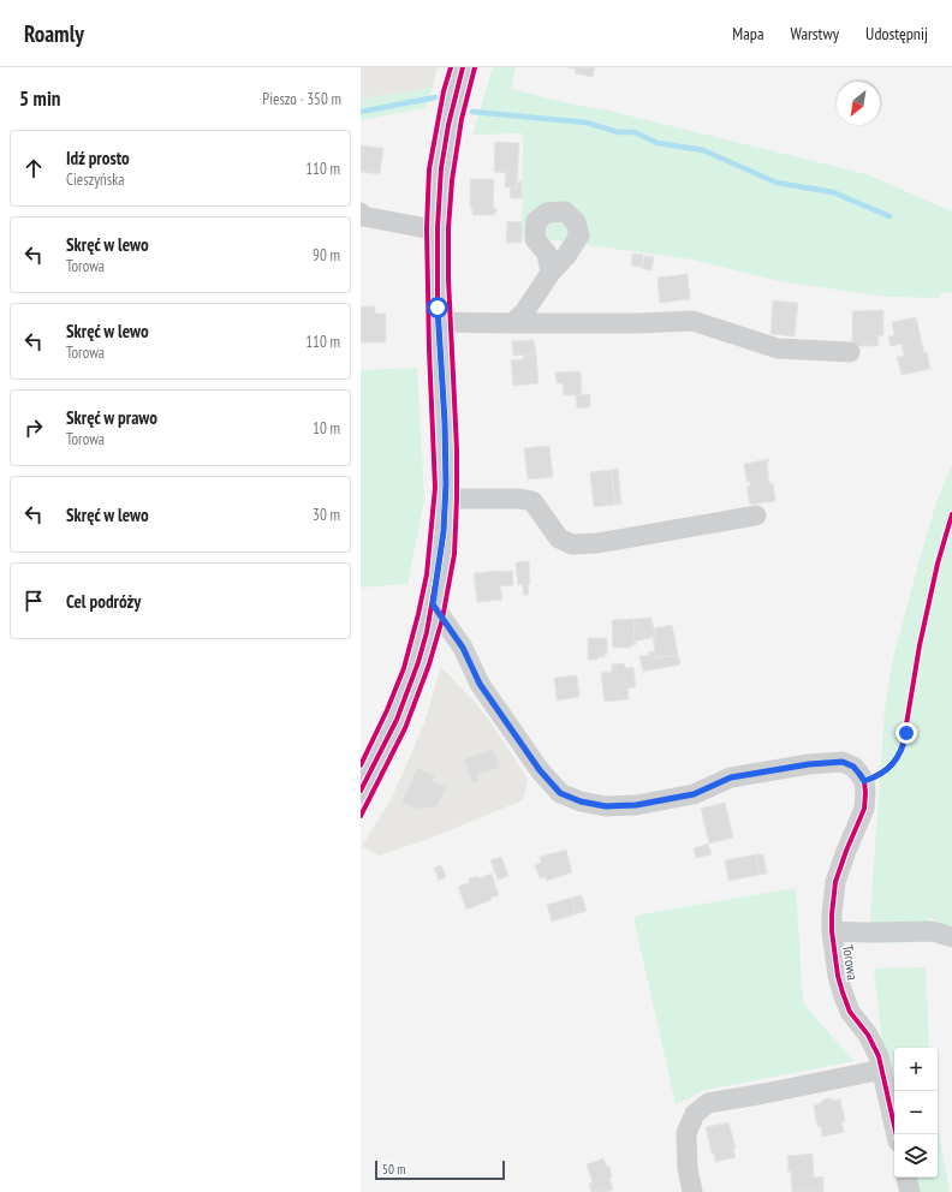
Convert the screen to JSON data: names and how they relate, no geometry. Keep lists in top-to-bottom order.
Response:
{
  "streets": {
    "street": ["Torowa"]
  },
  "scale_bar": "50 m",
  "north": "bottom left",
  "page": {
    "header": "Roamly",
    "nav": ["Mapa", "Warstwy", "Udostępnij"],
    "heading": ["5 min", "Pieszo · 350 m"],
    "list": [
      ["Idź prosto", "Cieszyńska", "110 m"],
      ["Skręć w lewo", "Torowa", "90 m"],
      ["Skręć w lewo", "Torowa", "110 m"],
      ["Skręć w prawo", "Torowa", "10 m"],
      ["Skręć w lewo", "30 m"],
      "Cel podróży"
    ],
    "map_buttons": ["+", "−"],
    "scale": "50 m"
  }
}
